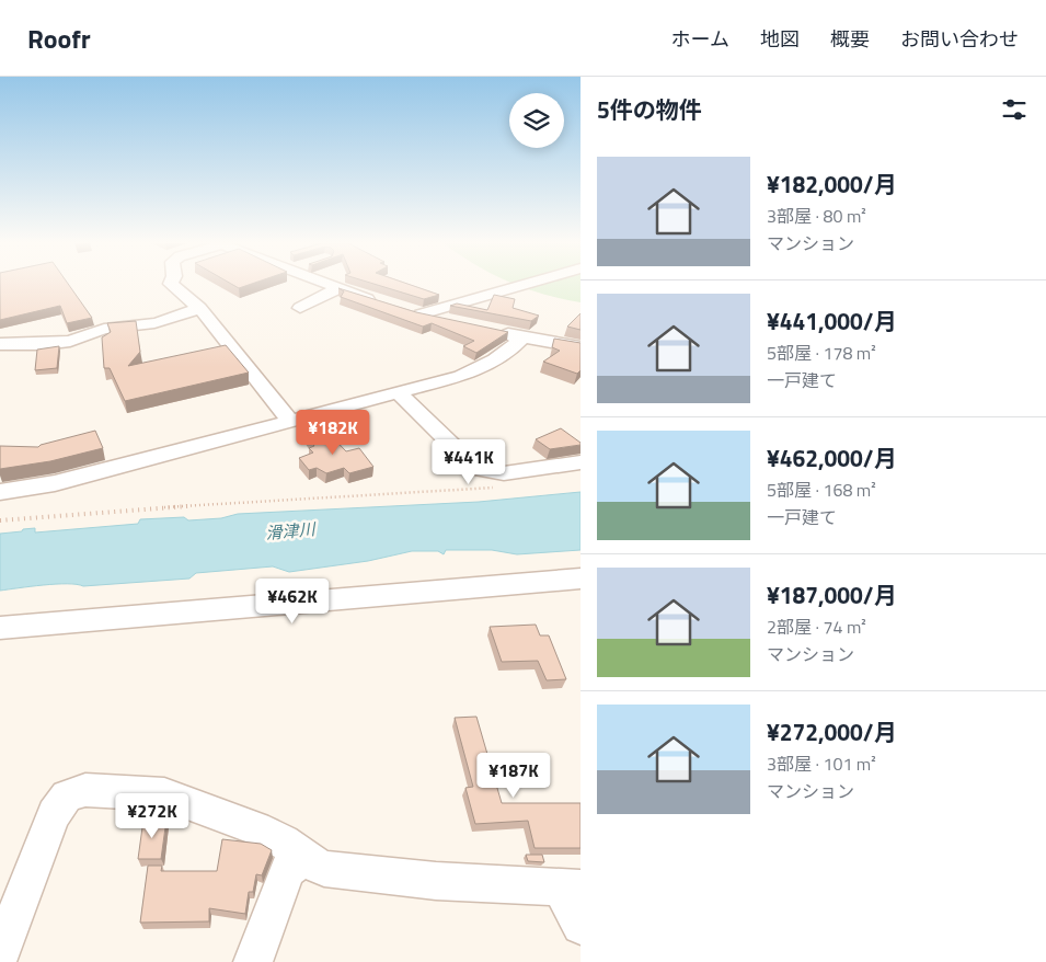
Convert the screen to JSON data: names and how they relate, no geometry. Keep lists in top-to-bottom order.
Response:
{
  "water": ["滑津川"],
  "page": {
    "header": "Roofr",
    "nav": [
      "ホーム",
      "地図",
      "概要",
      "お問い合わせ"
    ],
    "heading": "5件の物件",
    "list": [
      {
        "name": "¥182,000/月",
        "note": "3部屋 · 80 m² · マンション"
      },
      {
        "name": "¥441,000/月",
        "note": "5部屋 · 178 m² · 一戸建て"
      },
      {
        "name": "¥462,000/月",
        "note": "5部屋 · 168 m² · 一戸建て"
      },
      {
        "name": "¥187,000/月",
        "note": "2部屋 · 74 m² · マンション"
      },
      {
        "name": "¥272,000/月",
        "note": "3部屋 · 101 m² · マンション"
      }
    ],
    "price": [
      "¥182K",
      "¥441K",
      "¥462K",
      "¥187K",
      "¥272K"
    ]
  }
}
